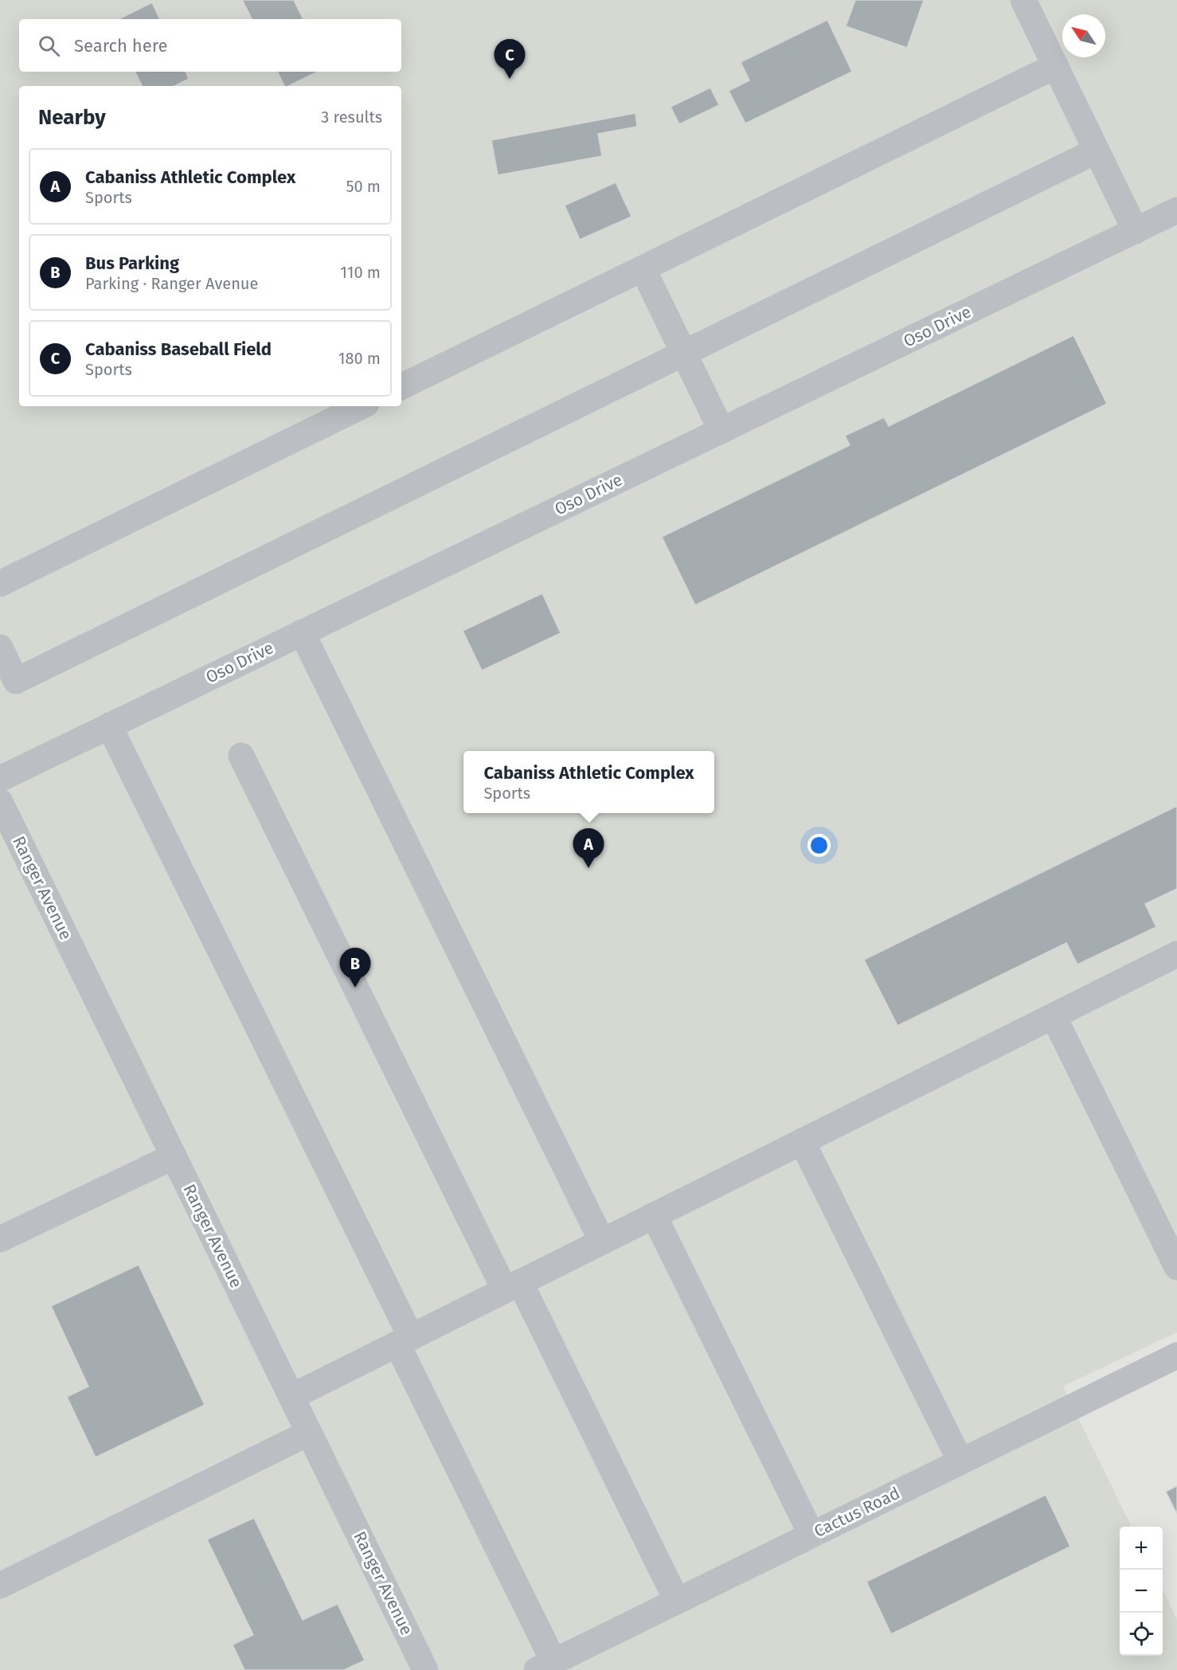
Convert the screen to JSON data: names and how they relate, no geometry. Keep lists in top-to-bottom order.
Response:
{
  "streets": {
    "street": ["Oso Drive", "Ranger Avenue", "Cactus Road"]
  },
  "north": "top left",
  "page": {
    "search": "Search here",
    "pins": ["C", "A", "B"],
    "heading": ["Nearby", "3 results"],
    "list": [
      {
        "mark": "A",
        "name": "Cabaniss Athletic Complex",
        "note": "Sports",
        "value": "50 m"
      },
      {
        "mark": "B",
        "name": "Bus Parking",
        "note": "Parking · Ranger Avenue",
        "value": "110 m"
      },
      {
        "mark": "C",
        "name": "Cabaniss Baseball Field",
        "note": "Sports",
        "value": "180 m"
      }
    ],
    "popup": ["Cabaniss Athletic Complex", "Sports"],
    "map_buttons": ["+", "−"]
  }
}
